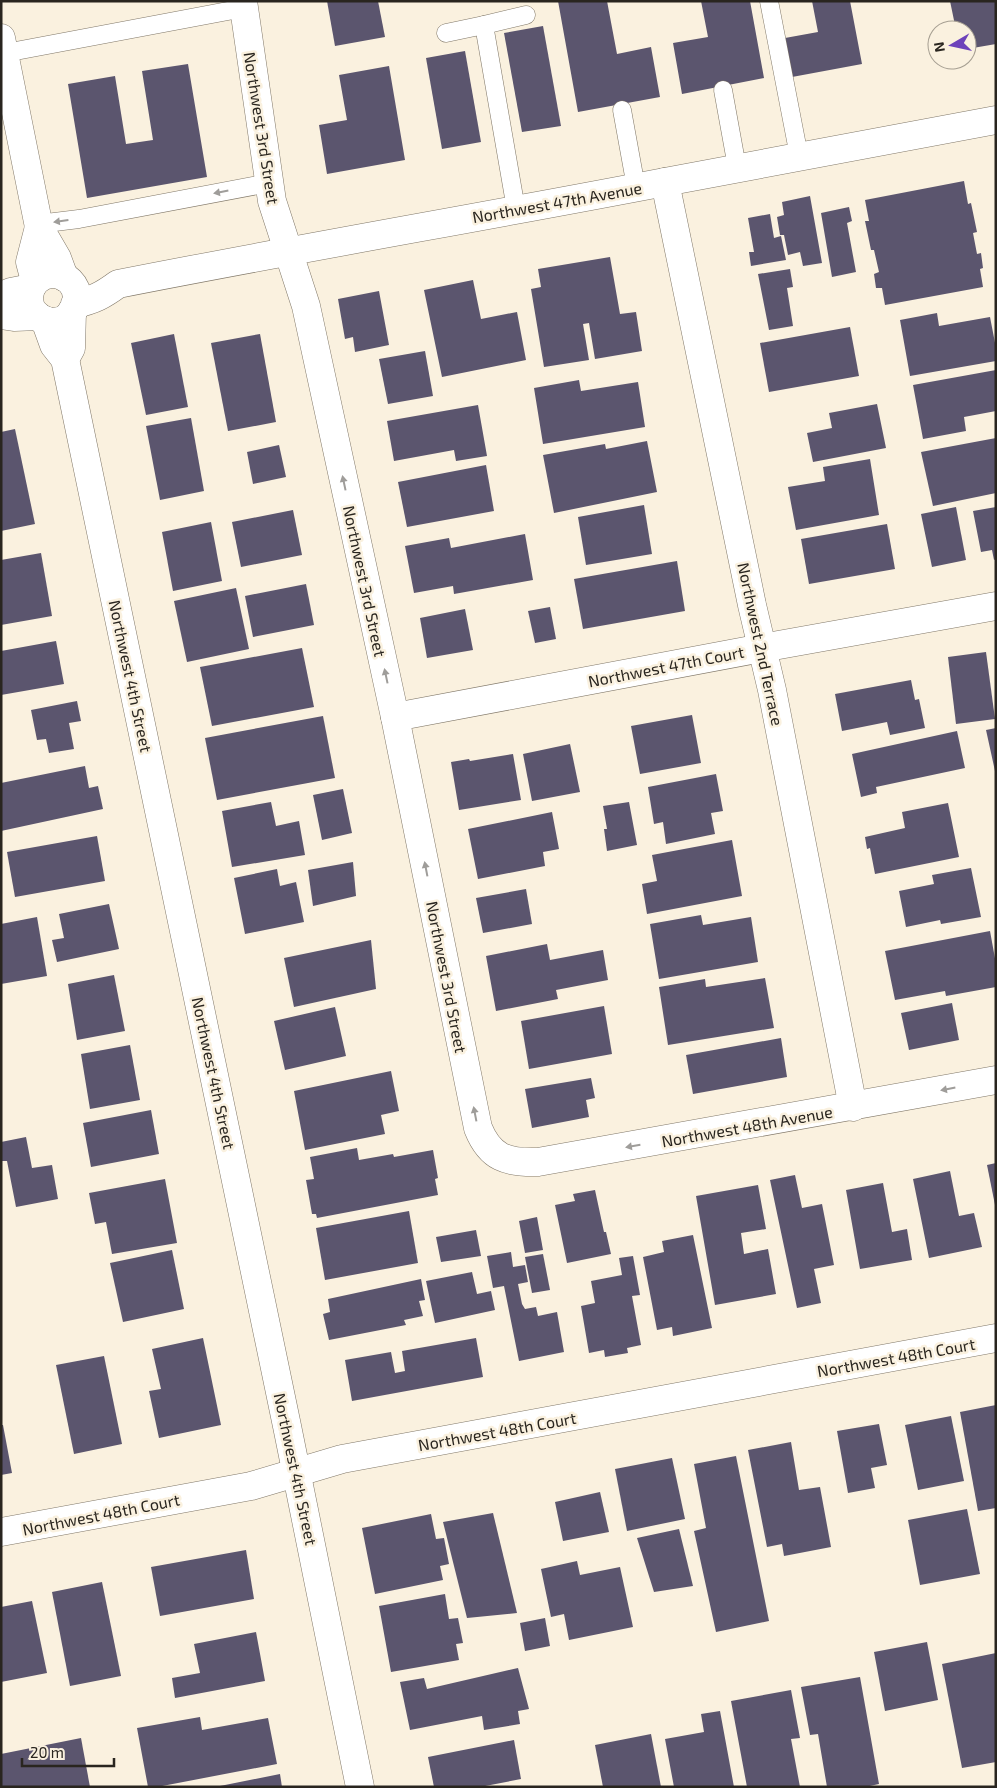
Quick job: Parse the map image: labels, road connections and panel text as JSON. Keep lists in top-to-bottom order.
{
  "streets": {
    "street": [
      "Northwest 3rd Street",
      "Northwest 47th Avenue",
      "Northwest 2nd Terrace",
      "Northwest 47th Court",
      "Northwest 4th Street",
      "Northwest 48th Avenue",
      "Northwest 48th Court"
    ]
  },
  "crossings": [
    ["Northwest 3rd Street", "Northwest 47th Avenue"],
    ["Northwest 3rd Street", "Northwest 47th Court"],
    ["Northwest 3rd Street", "Northwest 48th Avenue"],
    ["Northwest 47th Avenue", "Northwest 2nd Terrace"],
    ["Northwest 47th Avenue", "Northwest 4th Street"],
    ["Northwest 2nd Terrace", "Northwest 47th Court"],
    ["Northwest 2nd Terrace", "Northwest 48th Avenue"],
    ["Northwest 4th Street", "Northwest 48th Court"]
  ],
  "one_way": ["Northwest 3rd Street", "Northwest 48th Avenue"],
  "scale_bar": "20 m",
  "north": "left"
}
